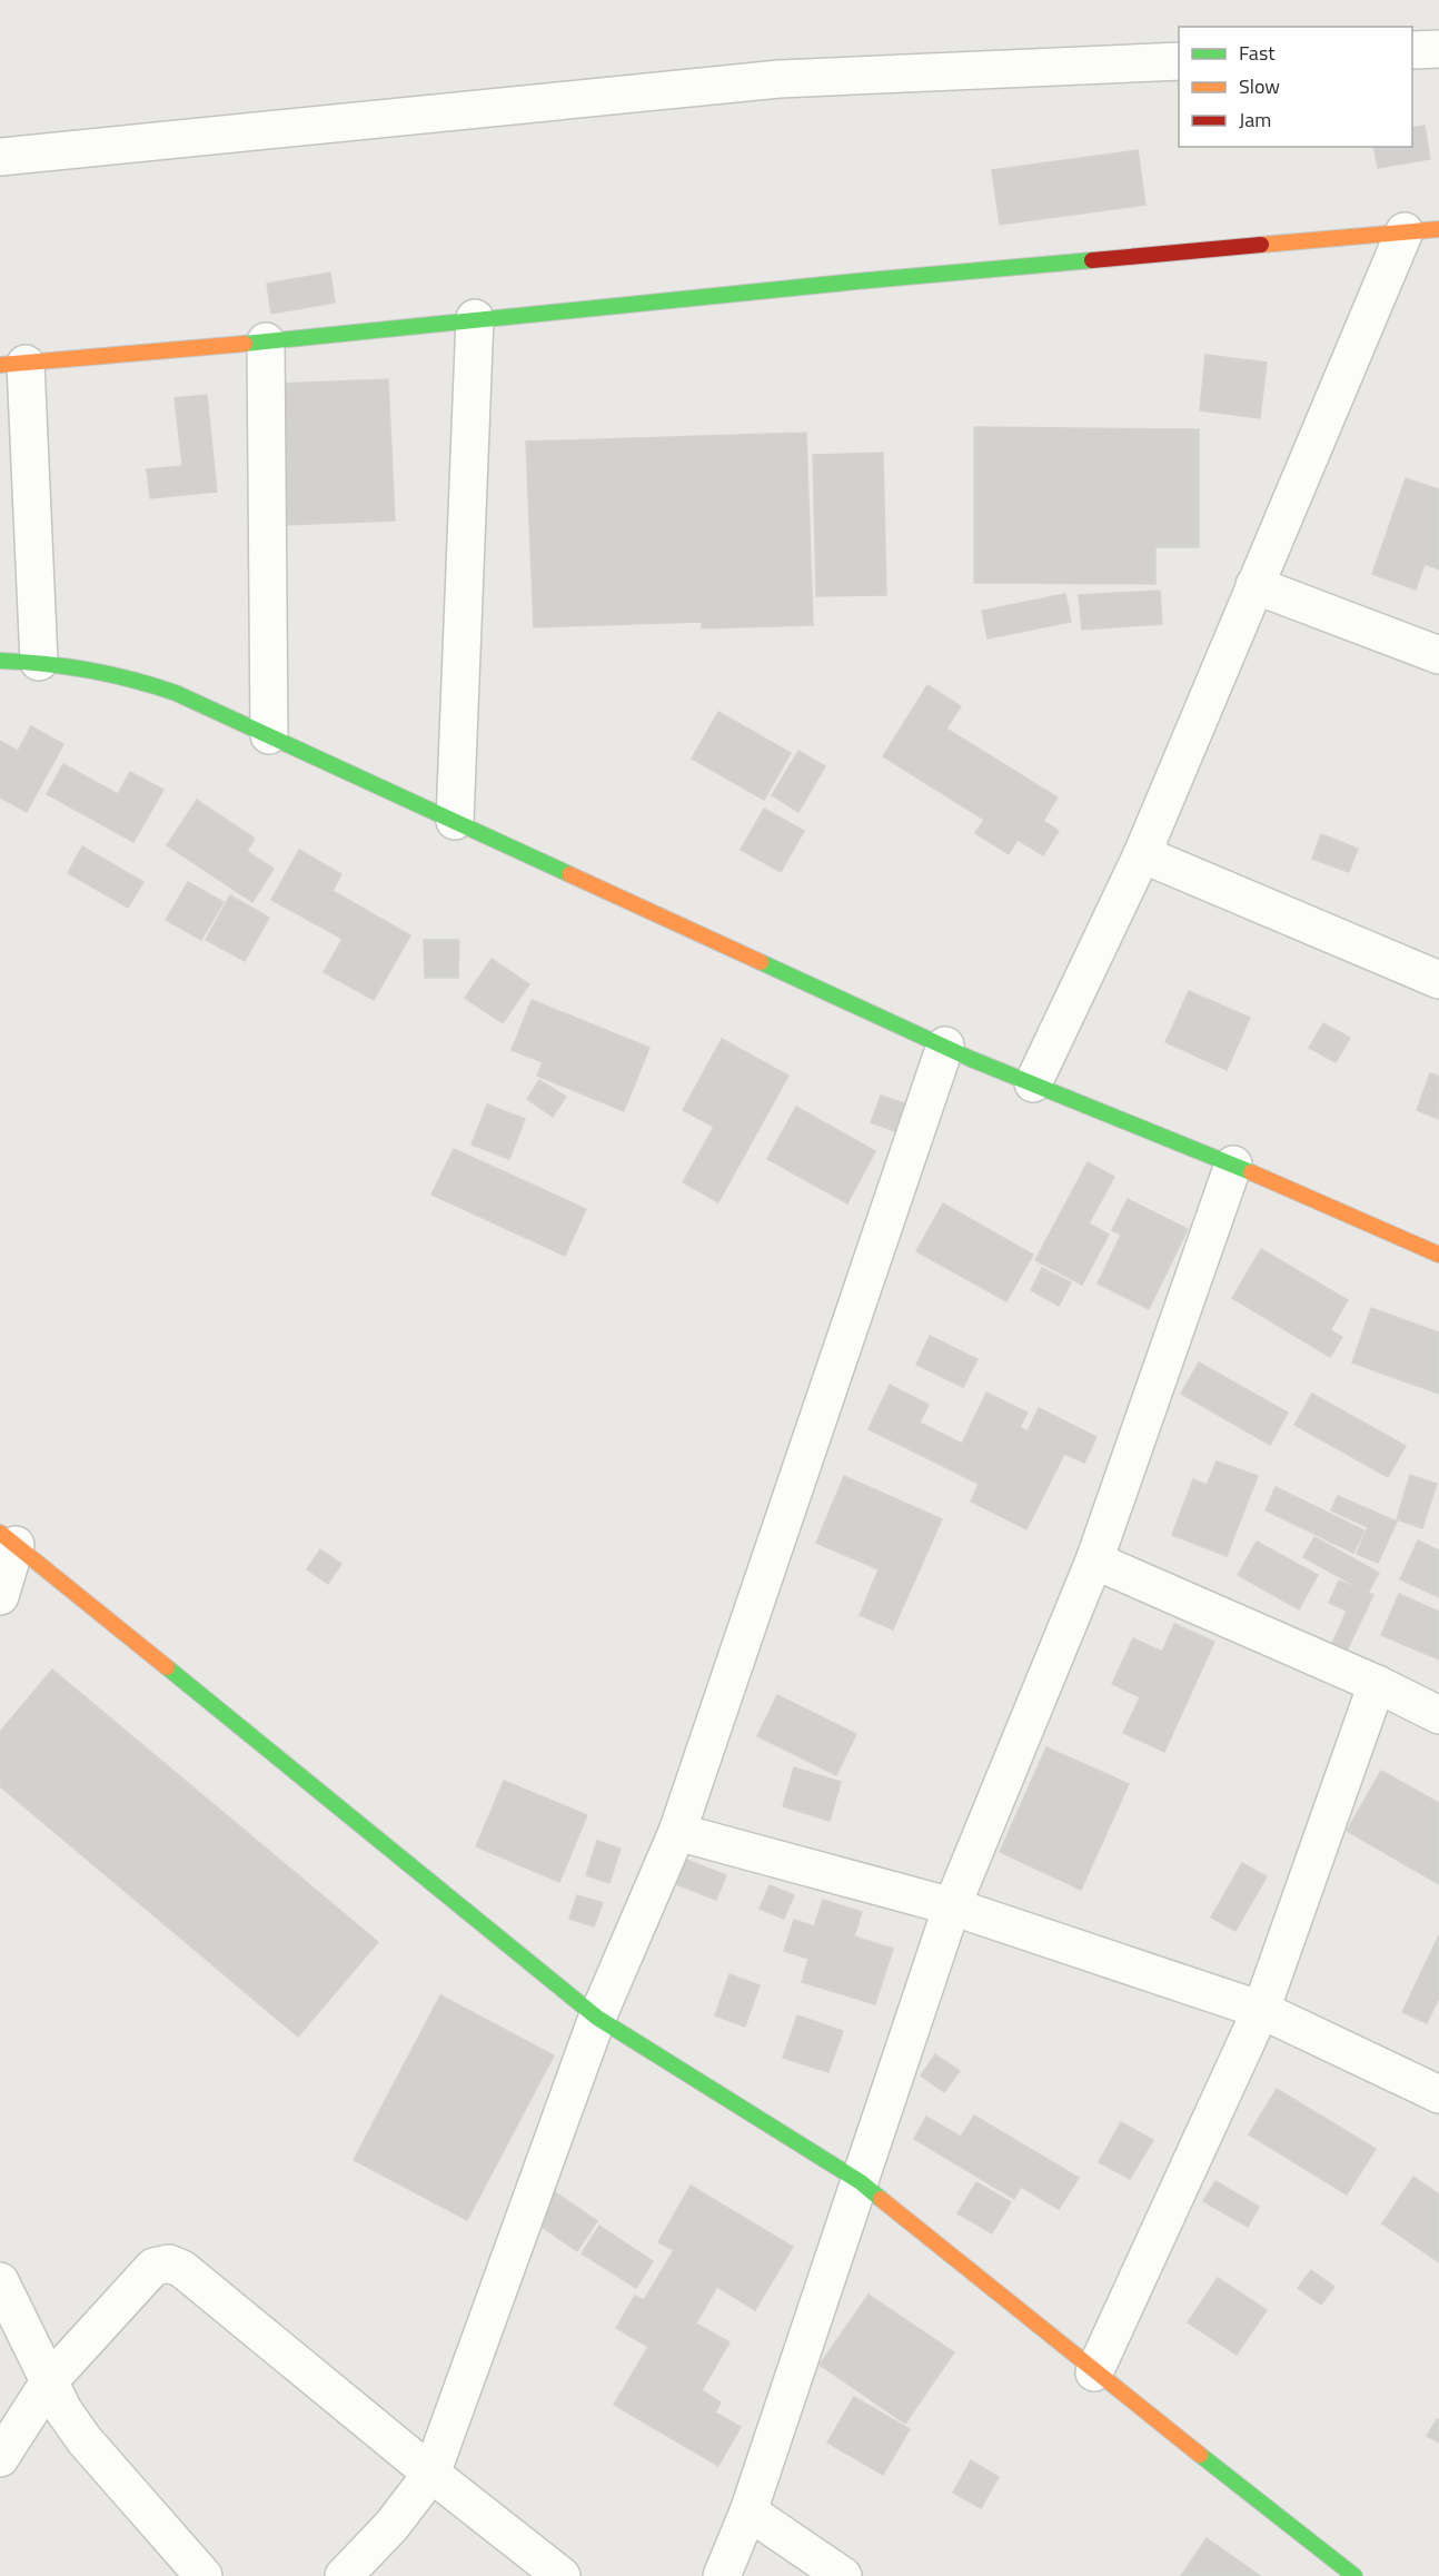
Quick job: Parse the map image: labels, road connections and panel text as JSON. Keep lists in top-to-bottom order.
{
  "legend": ["Fast", "Slow", "Jam"]
}
